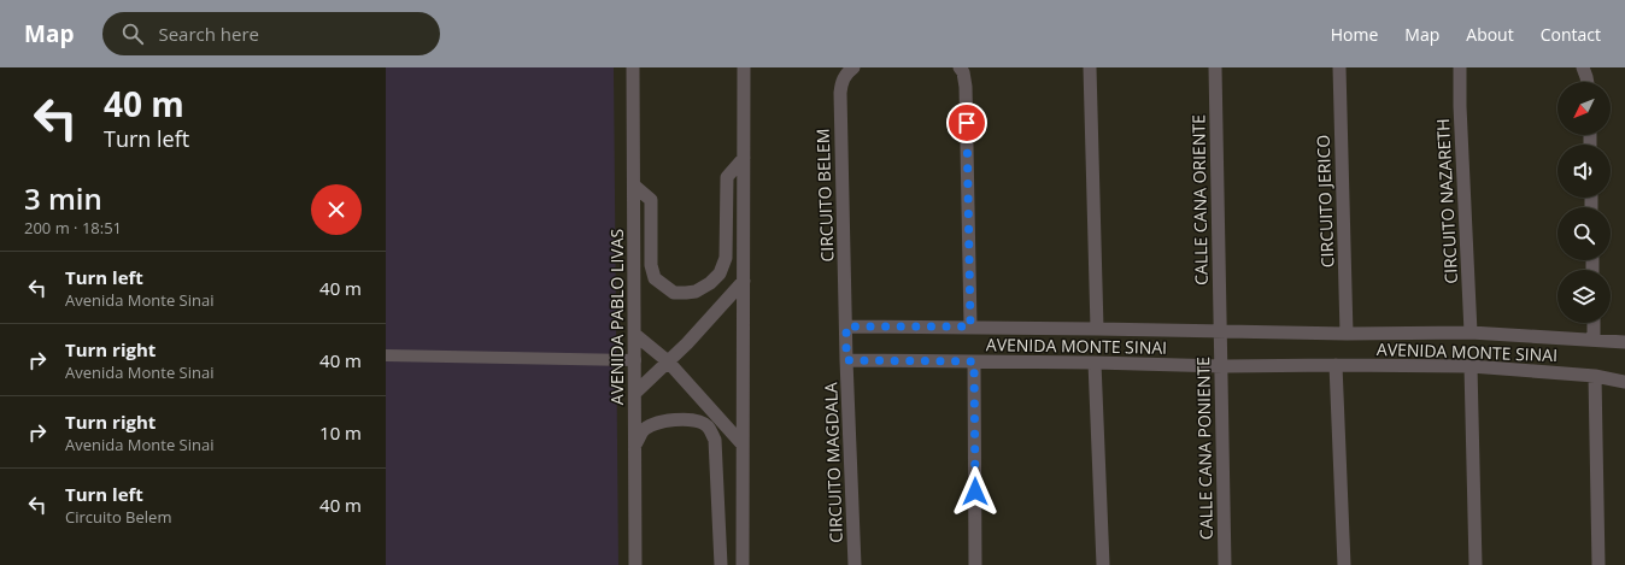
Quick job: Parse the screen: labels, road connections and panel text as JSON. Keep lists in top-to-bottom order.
{
  "streets": {
    "street": [
      "CIRCUITO BELEM",
      "CALLE CANA ORIENTE",
      "CIRCUITO JERICO",
      "CIRCUITO NAZARETH",
      "AVENIDA PABLO LIVAS",
      "AVENIDA MONTE SINAI",
      "CALLE CANA PONIENTE",
      "CIRCUITO MAGDALA"
    ]
  },
  "crossings": [
    ["CIRCUITO BELEM", "AVENIDA MONTE SINAI"],
    ["CALLE CANA ORIENTE", "AVENIDA MONTE SINAI"],
    ["CALLE CANA ORIENTE", "CALLE CANA PONIENTE"],
    ["CIRCUITO JERICO", "AVENIDA MONTE SINAI"],
    ["CIRCUITO NAZARETH", "AVENIDA MONTE SINAI"],
    ["AVENIDA MONTE SINAI", "CALLE CANA PONIENTE"],
    ["AVENIDA MONTE SINAI", "CIRCUITO MAGDALA"]
  ],
  "north": "bottom left",
  "page": {
    "header": "Map",
    "search": "Search here",
    "nav": [
      "Home",
      "Map",
      "About",
      "Contact"
    ],
    "turn": ["40 m", "Turn left"],
    "heading": ["3 min", "200 m · 18:51"],
    "list": [
      {
        "name": "Turn left",
        "note": "Avenida Monte Sinai",
        "value": "40 m"
      },
      {
        "name": "Turn right",
        "note": "Avenida Monte Sinai",
        "value": "40 m"
      },
      {
        "name": "Turn right",
        "note": "Avenida Monte Sinai",
        "value": "10 m"
      },
      {
        "name": "Turn left",
        "note": "Circuito Belem",
        "value": "40 m"
      }
    ]
  }
}
